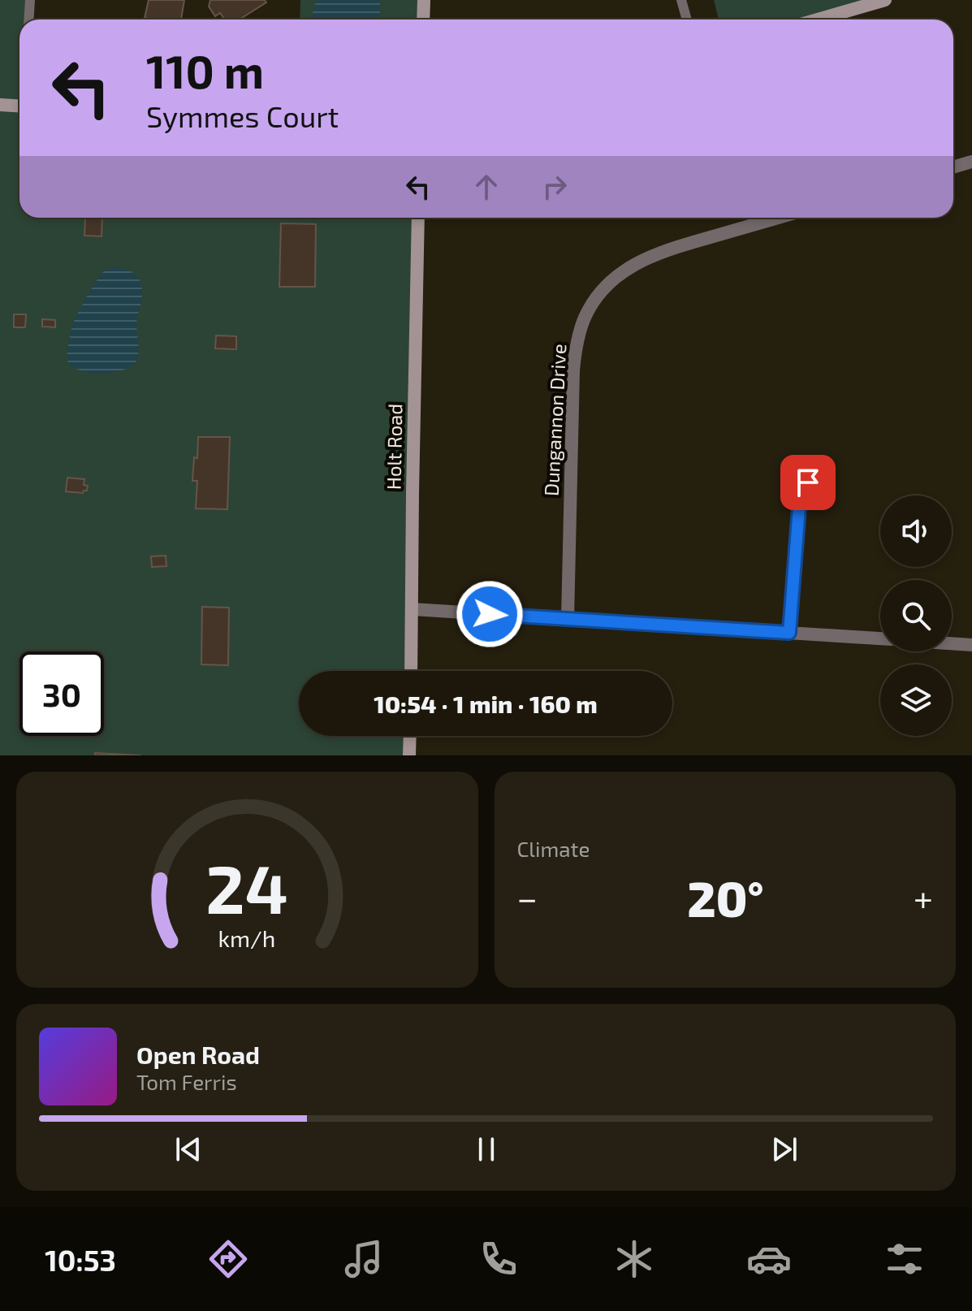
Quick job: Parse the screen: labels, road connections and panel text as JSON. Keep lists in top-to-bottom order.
{
  "streets": {
    "main road": ["Holt Road"],
    "street": ["Dungannon Drive"]
  },
  "page": {
    "turn": ["110 m", "Symmes Court"],
    "limit": "30",
    "trip": "10:54 · 1 min · 160 m",
    "tile": "Climate",
    "heat": ["−", "20°", "+"],
    "song": ["Open Road", "Tom Ferris"],
    "tabs": "10:53",
    "gauge": ["24", "km/h"]
  }
}
